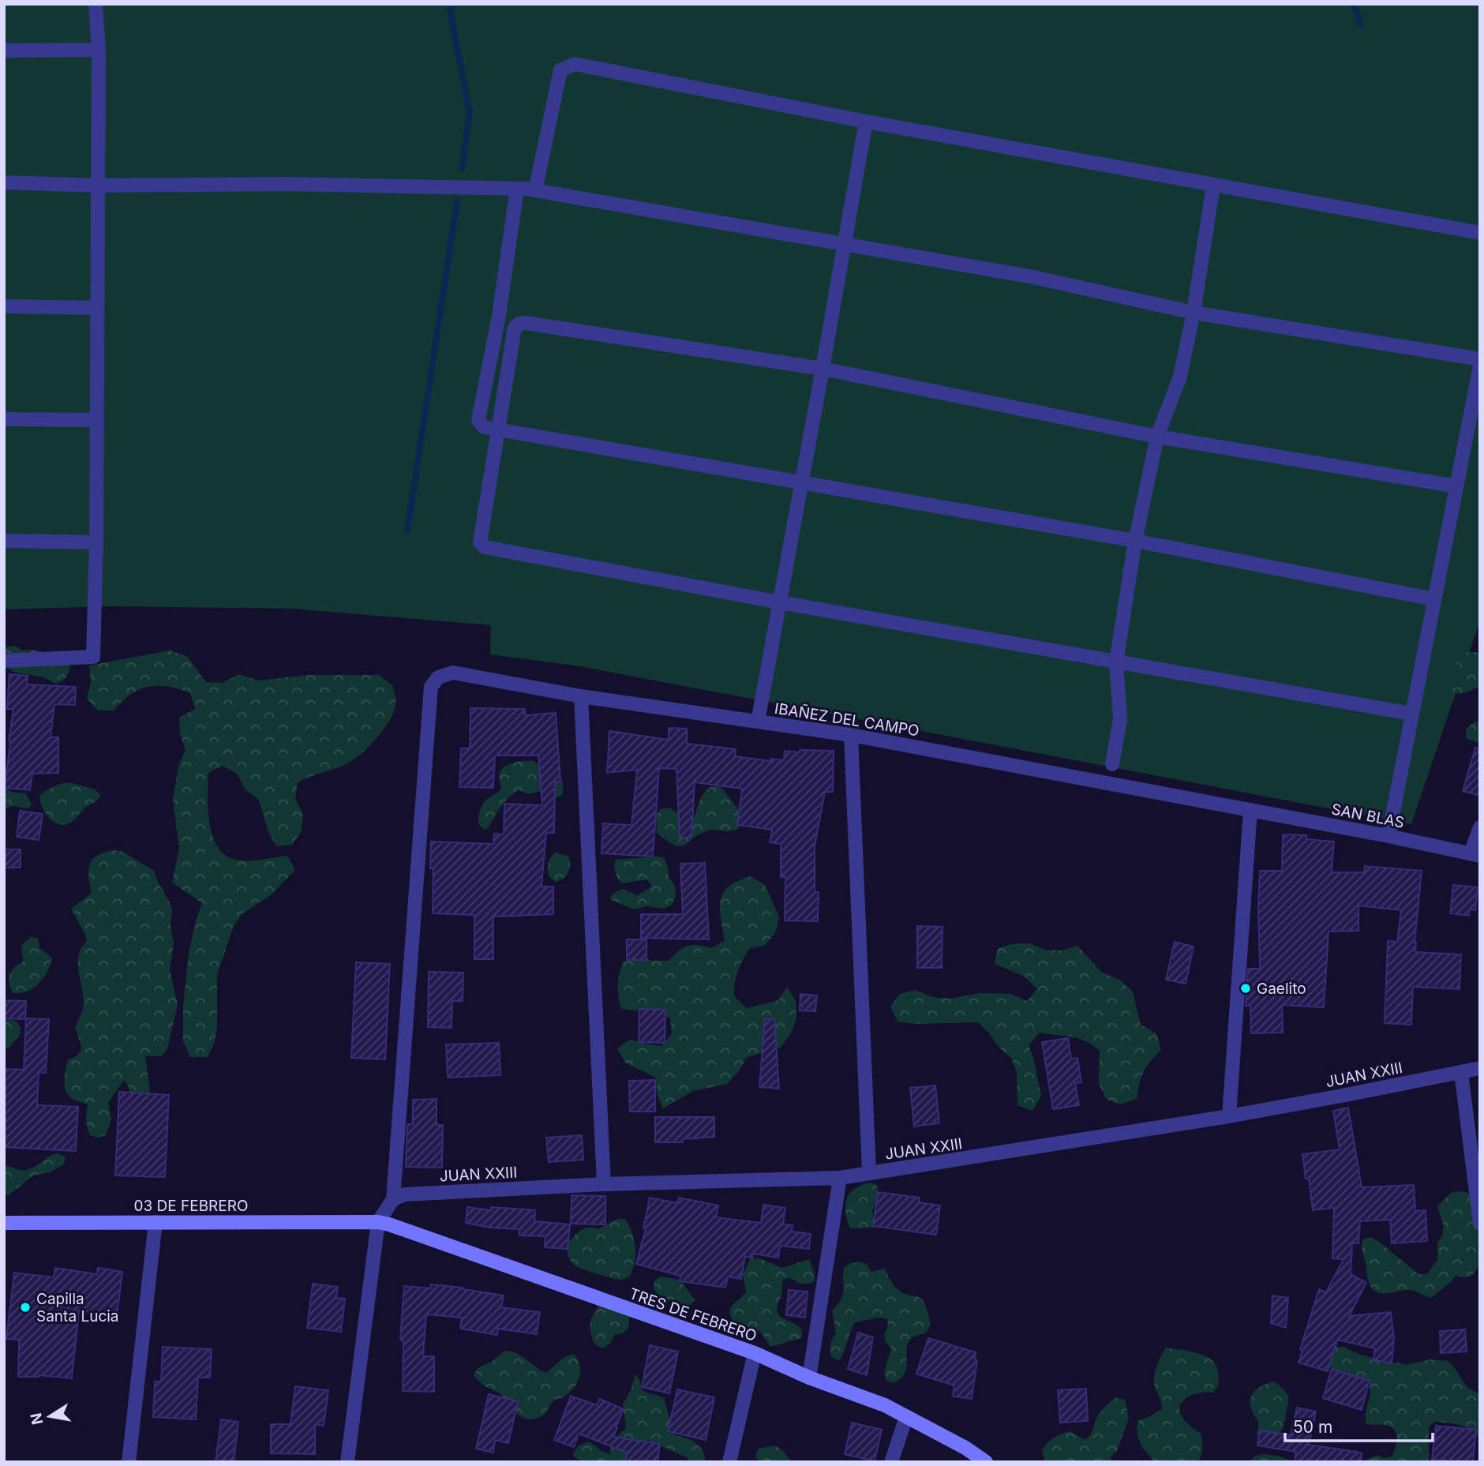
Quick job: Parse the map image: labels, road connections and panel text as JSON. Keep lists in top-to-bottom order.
{
  "streets": {
    "street": [
      "IBAÑEZ DEL CAMPO",
      "SAN BLAS",
      "JUAN XXIII",
      "03 DE FEBRERO",
      "TRES DE FEBRERO"
    ]
  },
  "crossings": [
    ["IBAÑEZ DEL CAMPO", "SAN BLAS"],
    ["IBAÑEZ DEL CAMPO", "JUAN XXIII"],
    ["03 DE FEBRERO", "TRES DE FEBRERO"]
  ],
  "places": ["Gaelito", "Capilla Santa Lucia"],
  "scale_bar": "50 m",
  "north": "left"
}
